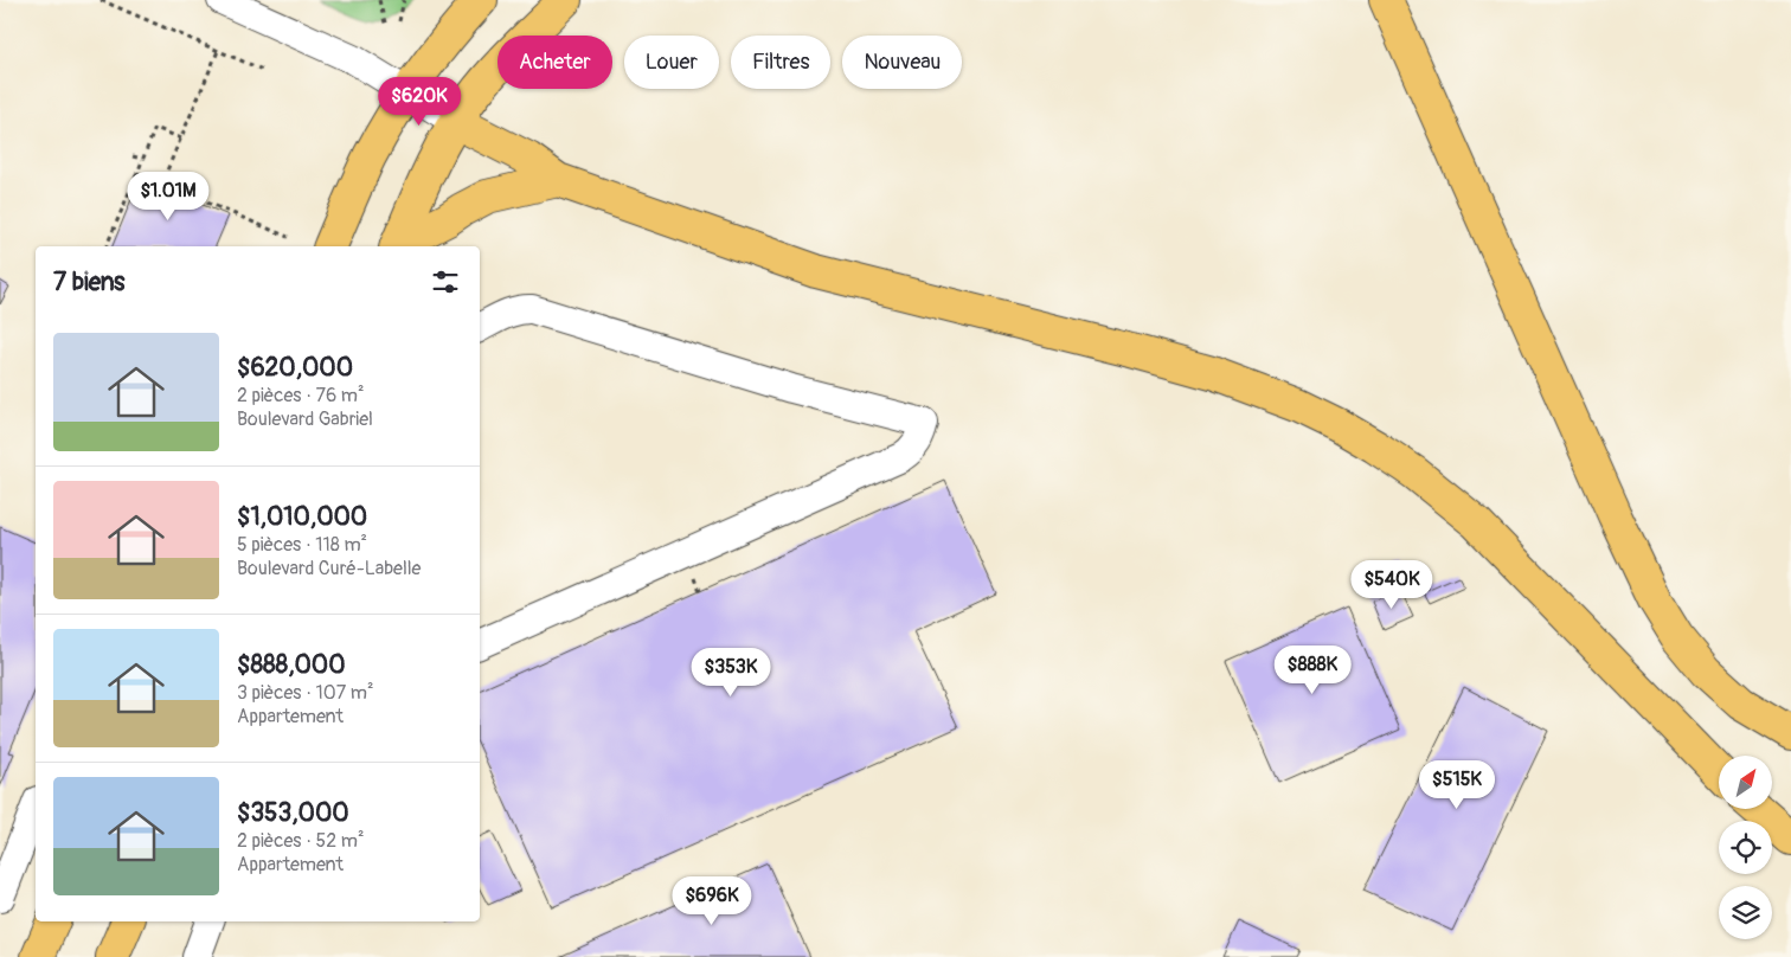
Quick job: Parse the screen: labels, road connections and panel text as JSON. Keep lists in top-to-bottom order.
{
  "north": "top right",
  "page": {
    "chip": [
      "Acheter",
      "Louer",
      "Filtres",
      "Nouveau"
    ],
    "price": [
      "$620K",
      "$1.01M",
      "$540K",
      "$888K",
      "$353K",
      "$515K",
      "$696K"
    ],
    "heading": "7 biens",
    "list": [
      {
        "name": "$620,000",
        "note": "2 pièces · 76 m² · Boulevard Gabriel"
      },
      {
        "name": "$1,010,000",
        "note": "5 pièces · 118 m² · Boulevard Curé-Labelle"
      },
      {
        "name": "$888,000",
        "note": "3 pièces · 107 m² · Appartement"
      },
      {
        "name": "$353,000",
        "note": "2 pièces · 52 m² · Appartement"
      }
    ]
  }
}
